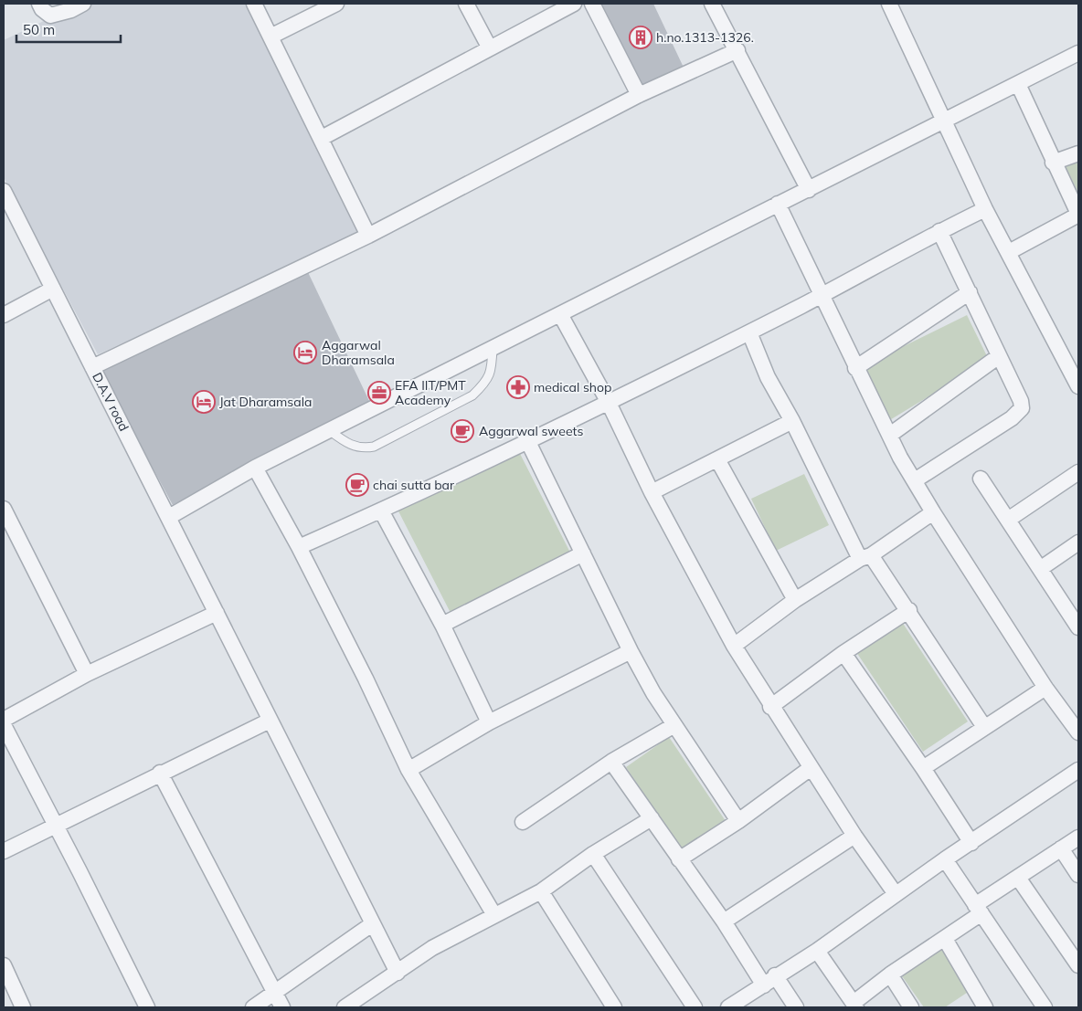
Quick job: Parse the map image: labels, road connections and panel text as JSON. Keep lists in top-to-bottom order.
{
  "streets": {
    "street": ["D.A.V road"]
  },
  "places": {
    "building": ["h.no.1313-1326."],
    "hotel": ["Aggarwal Dharamsala", "Jat Dharamsala"],
    "pharmacy": ["medical shop"],
    "office": ["EFA IIT/PMT Academy"],
    "cafe": ["Aggarwal sweets", "chai sutta bar"]
  },
  "scale_bar": "50 m"
}
